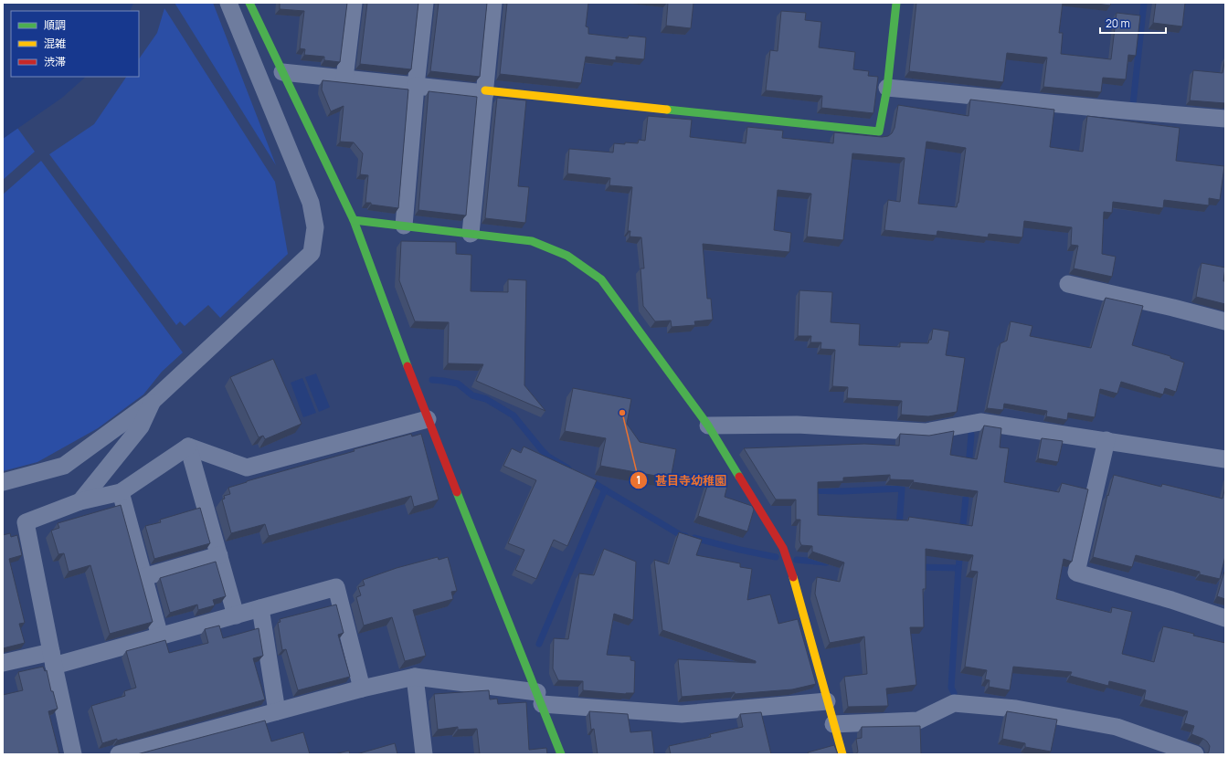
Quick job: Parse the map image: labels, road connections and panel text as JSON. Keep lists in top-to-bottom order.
{
  "places": ["甚目寺幼稚園"],
  "legend": ["順調", "混雑", "渋滞"],
  "scale_bar": "20 m"
}
